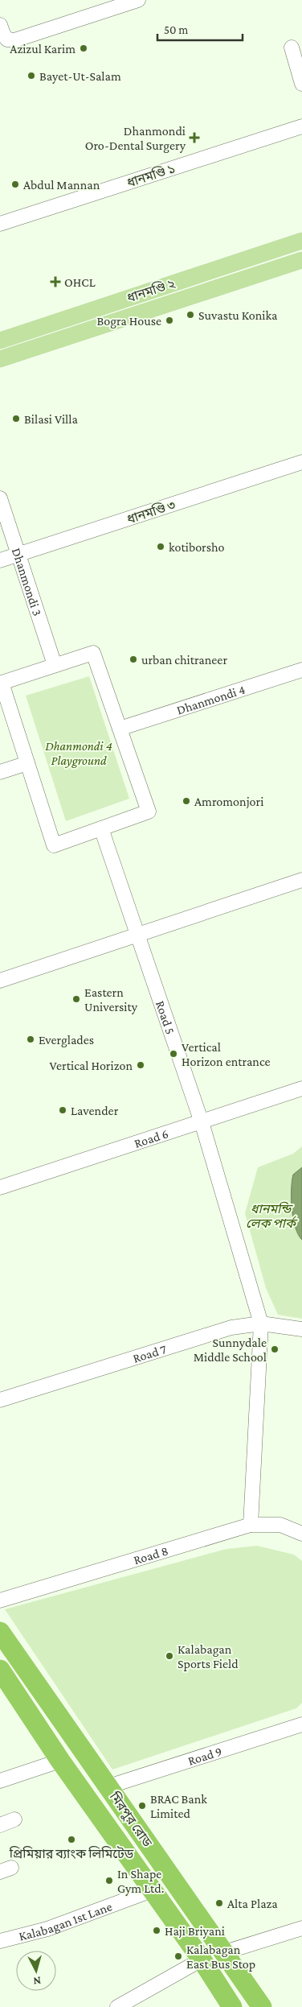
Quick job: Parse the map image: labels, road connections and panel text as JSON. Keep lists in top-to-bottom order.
{
  "streets": {
    "highway": ["মিরপুর রোড"],
    "main road": ["ধানমণ্ডি ২"],
    "street": [
      "ধানমণ্ডি ১",
      "ধানমণ্ডি ৩",
      "Dhanmondi 3",
      "Dhanmondi 4",
      "Road 5",
      "Road 6",
      "Road 7",
      "Road 8",
      "Road 9",
      "Kalabagan 1st Lane"
    ]
  },
  "crossings": [
    ["ধানমণ্ডি ৩", "Dhanmondi 3"],
    ["Road 5", "Road 6"],
    ["Road 5", "Road 7"],
    ["Road 5", "Road 8"],
    ["Road 9", "মিরপুর রোড"],
    ["মিরপুর রোড", "Kalabagan 1st Lane"]
  ],
  "parks": ["Dhanmondi 4 Playground", "ধানমন্ডি লেক পার্ক"],
  "places": {
    "other": [
      "Azizul Karim",
      "Bayet-Ut-Salam",
      "Abdul Mannan",
      "Suvastu Konika",
      "Bogra House",
      "Bilasi Villa",
      "kotiborsho",
      "urban chitraneer",
      "Amromonjori",
      "Eastern University",
      "Everglades",
      "Vertical Horizon entrance",
      "Vertical Horizon",
      "Lavender",
      "Sunnydale Middle School",
      "Kalabagan Sports Field",
      "BRAC Bank Limited",
      "প্রিমিয়ার ব্যাংক লিমিটেড",
      "In Shape Gym Ltd.",
      "Alta Plaza",
      "Haji Briyani",
      "Kalabagan East Bus Stop"
    ],
    "health": ["Dhanmondi Oro-Dental Surgery", "OHCL"]
  },
  "scale_bar": "50 m",
  "north": "bottom"
}
